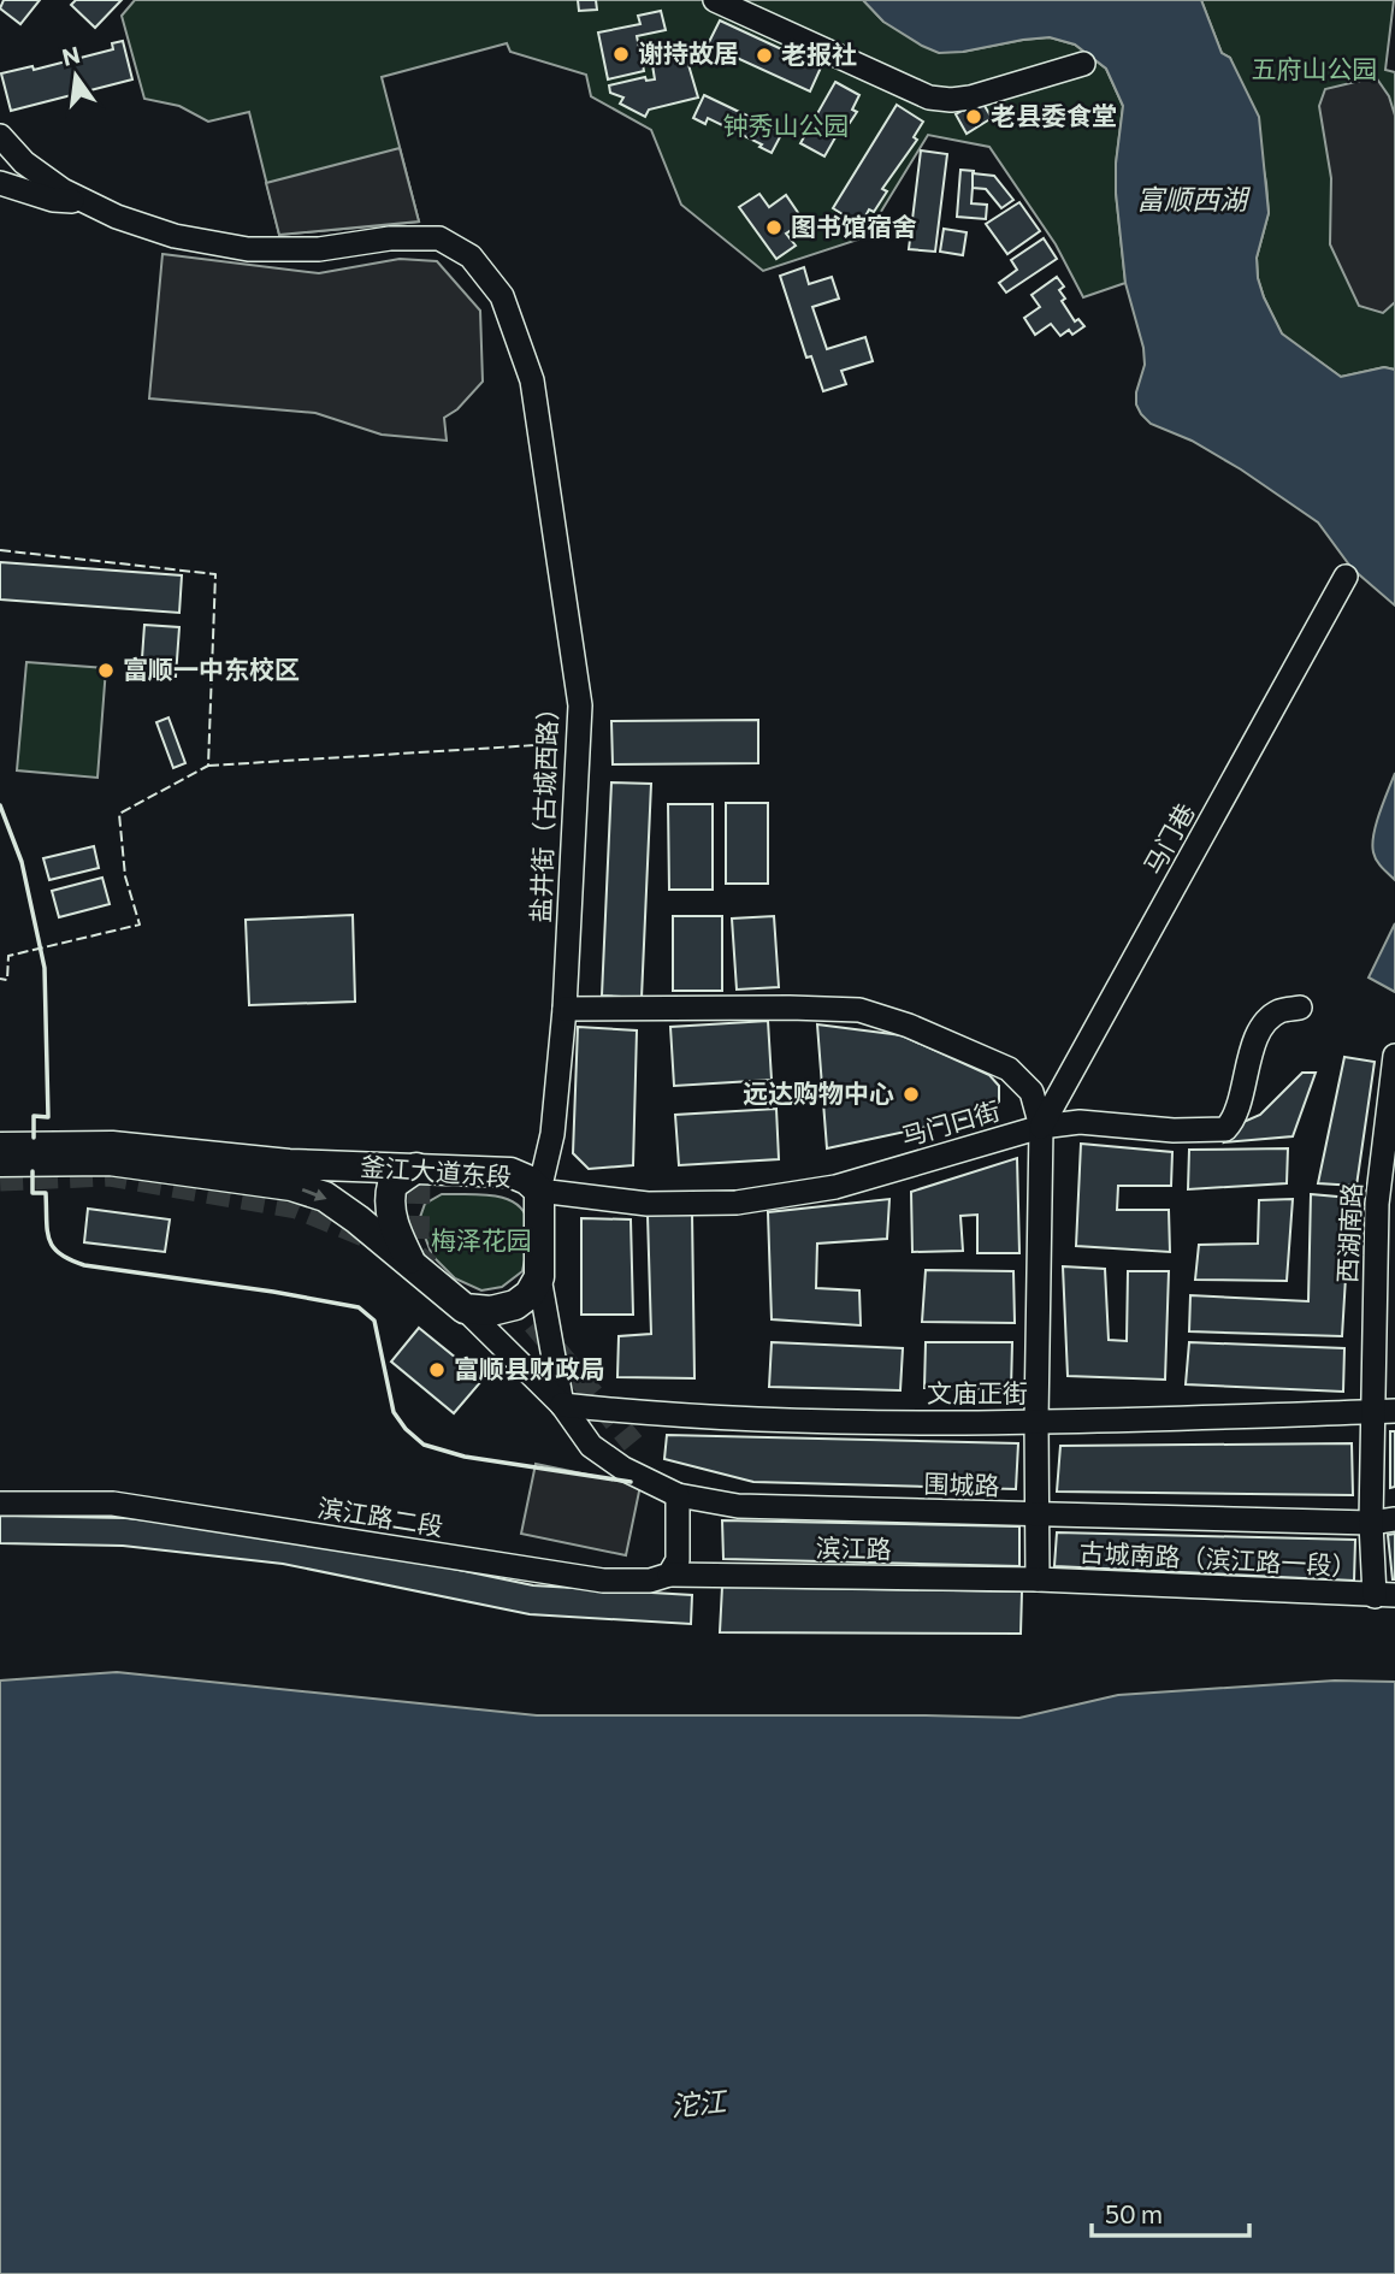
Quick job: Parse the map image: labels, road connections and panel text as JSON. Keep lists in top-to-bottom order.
{
  "streets": {
    "main road": ["釜江大道东段"],
    "street": [
      "盐井街（古城西路）",
      "马门巷",
      "马门口街",
      "西湖南路",
      "文庙正街",
      "围城路",
      "滨江路二段",
      "滨江路",
      "古城南路（滨江路一段）"
    ]
  },
  "crossings": [
    ["盐井街（古城西路）", "马门口街"],
    ["盐井街（古城西路）", "釜江大道东段"],
    ["马门巷", "马门口街"],
    ["马门口街", "釜江大道东段"],
    ["西湖南路", "文庙正街"],
    ["西湖南路", "围城路"],
    ["西湖南路", "古城南路（滨江路一段）"],
    ["文庙正街", "围城路"],
    ["滨江路二段", "滨江路"],
    ["滨江路", "古城南路（滨江路一段）"]
  ],
  "water": ["富顺西湖", "沱江"],
  "parks": ["五府山公园", "钟秀山公园", "梅泽花园"],
  "places": [
    "谢持故居",
    "老报社",
    "老县委食堂",
    "图书馆宿舍",
    "富顺一中东校区",
    "远达购物中心",
    "富顺县财政局"
  ],
  "scale_bar": "50 m",
  "north": "top"
}
